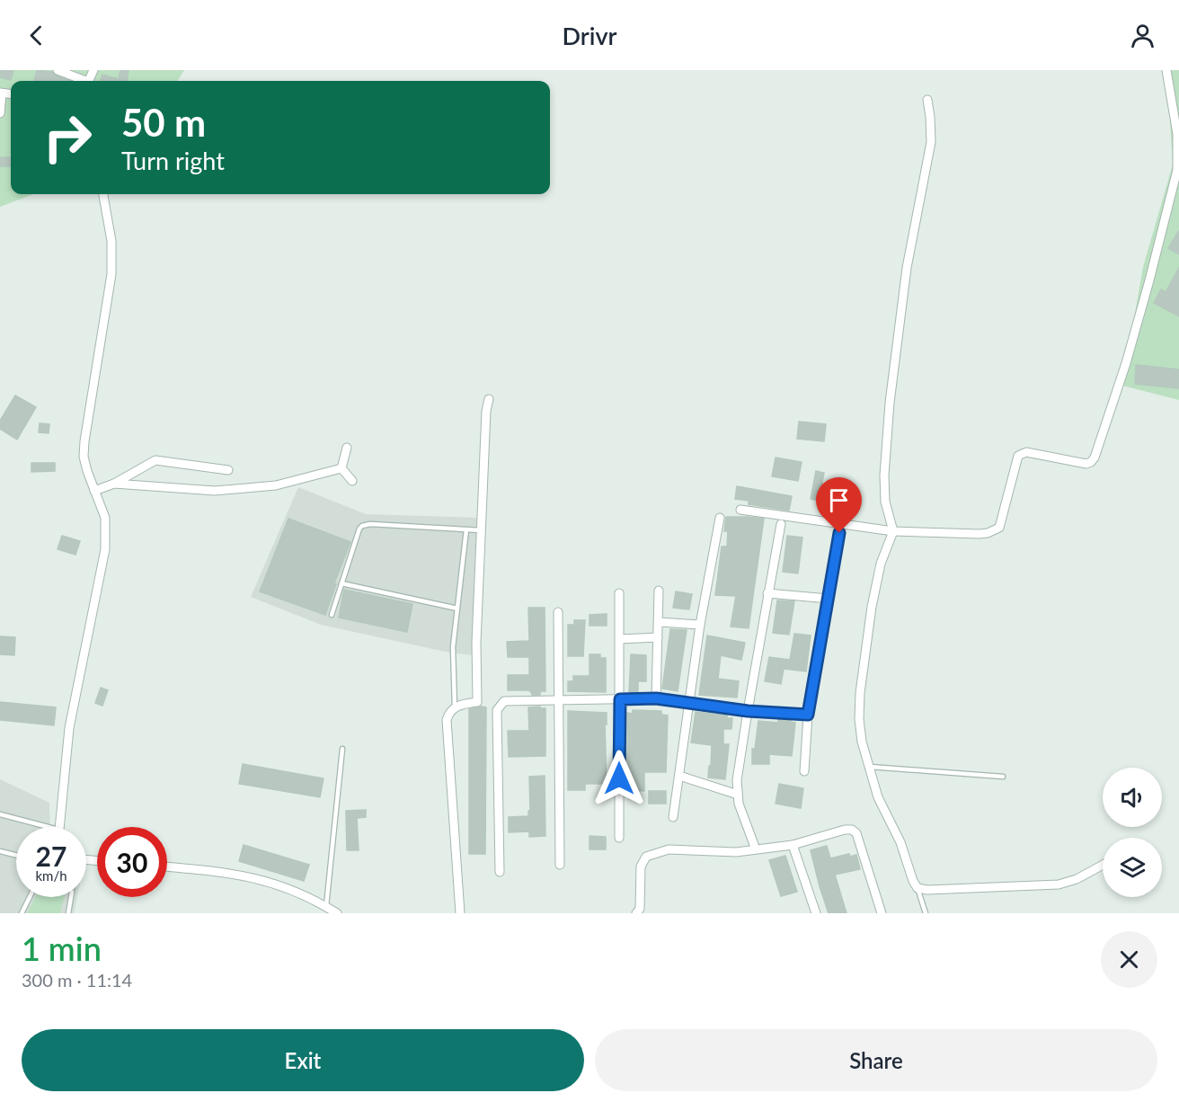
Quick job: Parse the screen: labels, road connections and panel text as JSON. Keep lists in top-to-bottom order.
{
  "page": {
    "header": "Drivr",
    "turn": ["50 m", "Turn right"],
    "speed": "27 km/h",
    "limit": "30",
    "heading": ["1 min", "300 m · 11:14"],
    "buttons": ["Exit", "Share"]
  }
}
